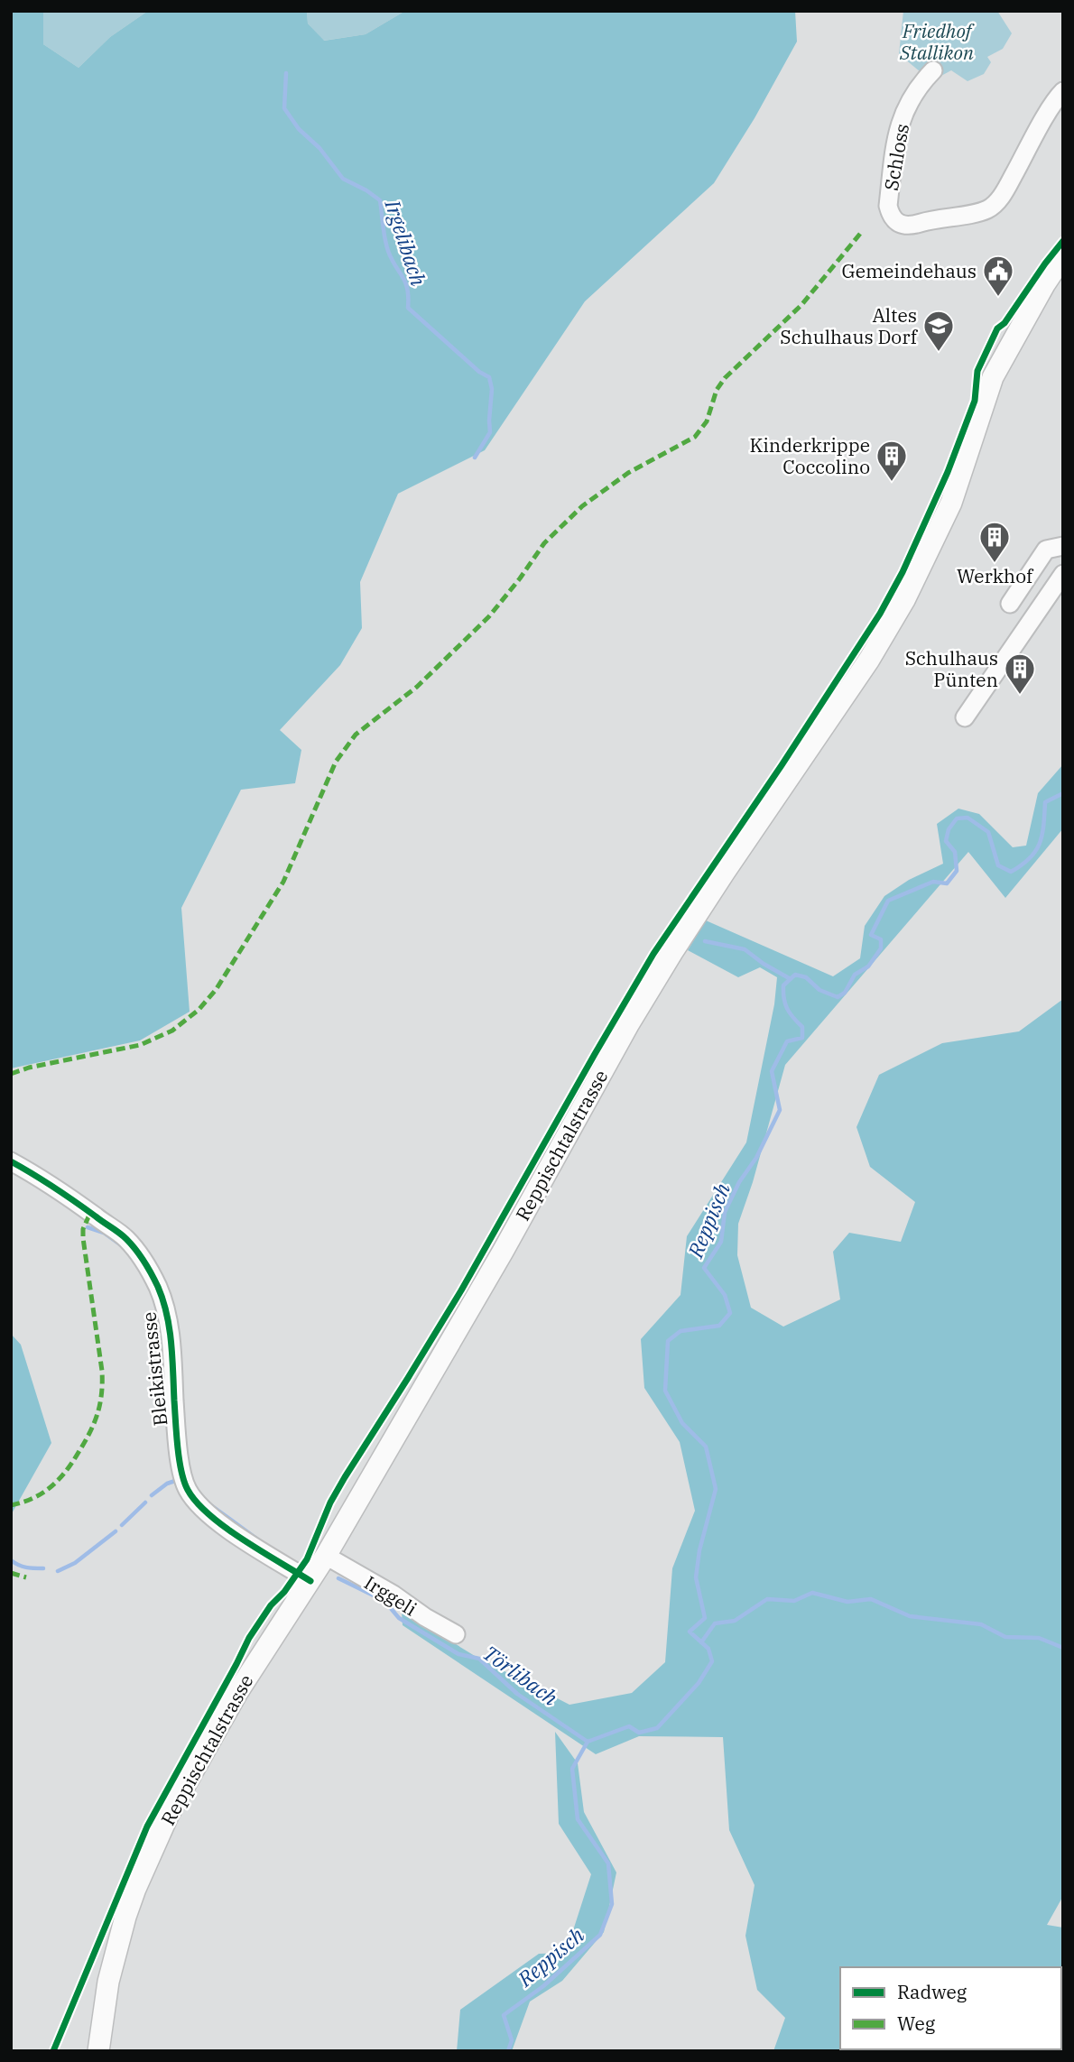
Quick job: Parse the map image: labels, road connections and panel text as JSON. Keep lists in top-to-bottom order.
{
  "streets": {
    "main road": ["Reppischtalstrasse"],
    "street": ["Schloss", "Bleikistrasse", "Irggeli"]
  },
  "crossings": [
    ["Reppischtalstrasse", "Bleikistrasse"],
    ["Reppischtalstrasse", "Irggeli"]
  ],
  "water": ["Irgelibach", "Reppisch", "Törlibach"],
  "parks": ["Friedhof Stallikon"],
  "places": {
    "public building": ["Gemeindehaus"],
    "school or university": ["Altes Schulhaus Dorf"],
    "building": ["Kinderkrippe Coccolino", "Werkhof", "Schulhaus Pünten"]
  },
  "legend": ["Radweg", "Weg"]
}
